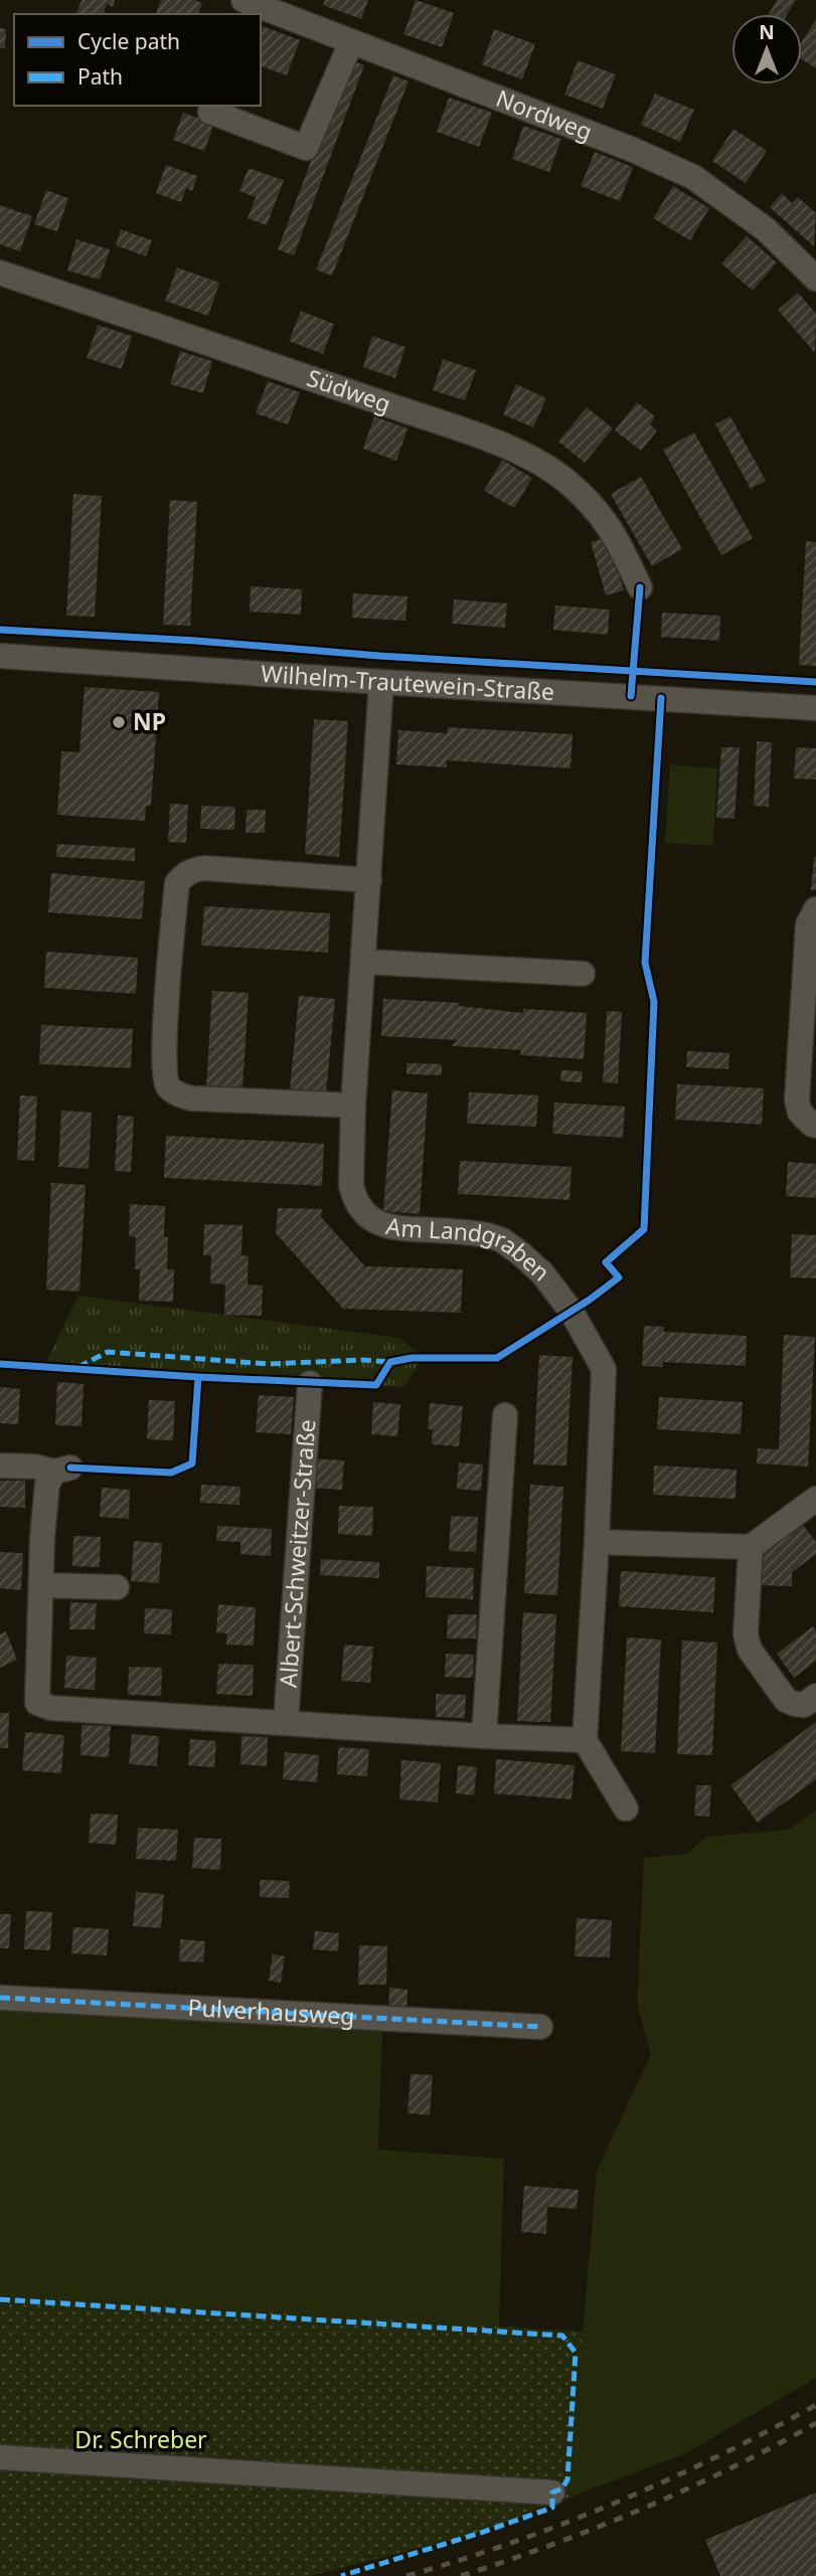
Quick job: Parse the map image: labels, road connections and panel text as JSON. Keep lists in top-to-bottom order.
{
  "streets": {
    "street": [
      "Nordweg",
      "Südweg",
      "Wilhelm-Trautewein-Straße",
      "Am Landgraben",
      "Albert-Schweitzer-Straße",
      "Pulverhausweg"
    ]
  },
  "crossings": [
    ["Wilhelm-Trautewein-Straße", "Am Landgraben"]
  ],
  "parks": ["Dr. Schreber"],
  "places": ["NP"],
  "legend": ["Cycle path", "Path"],
  "north": "top"
}
